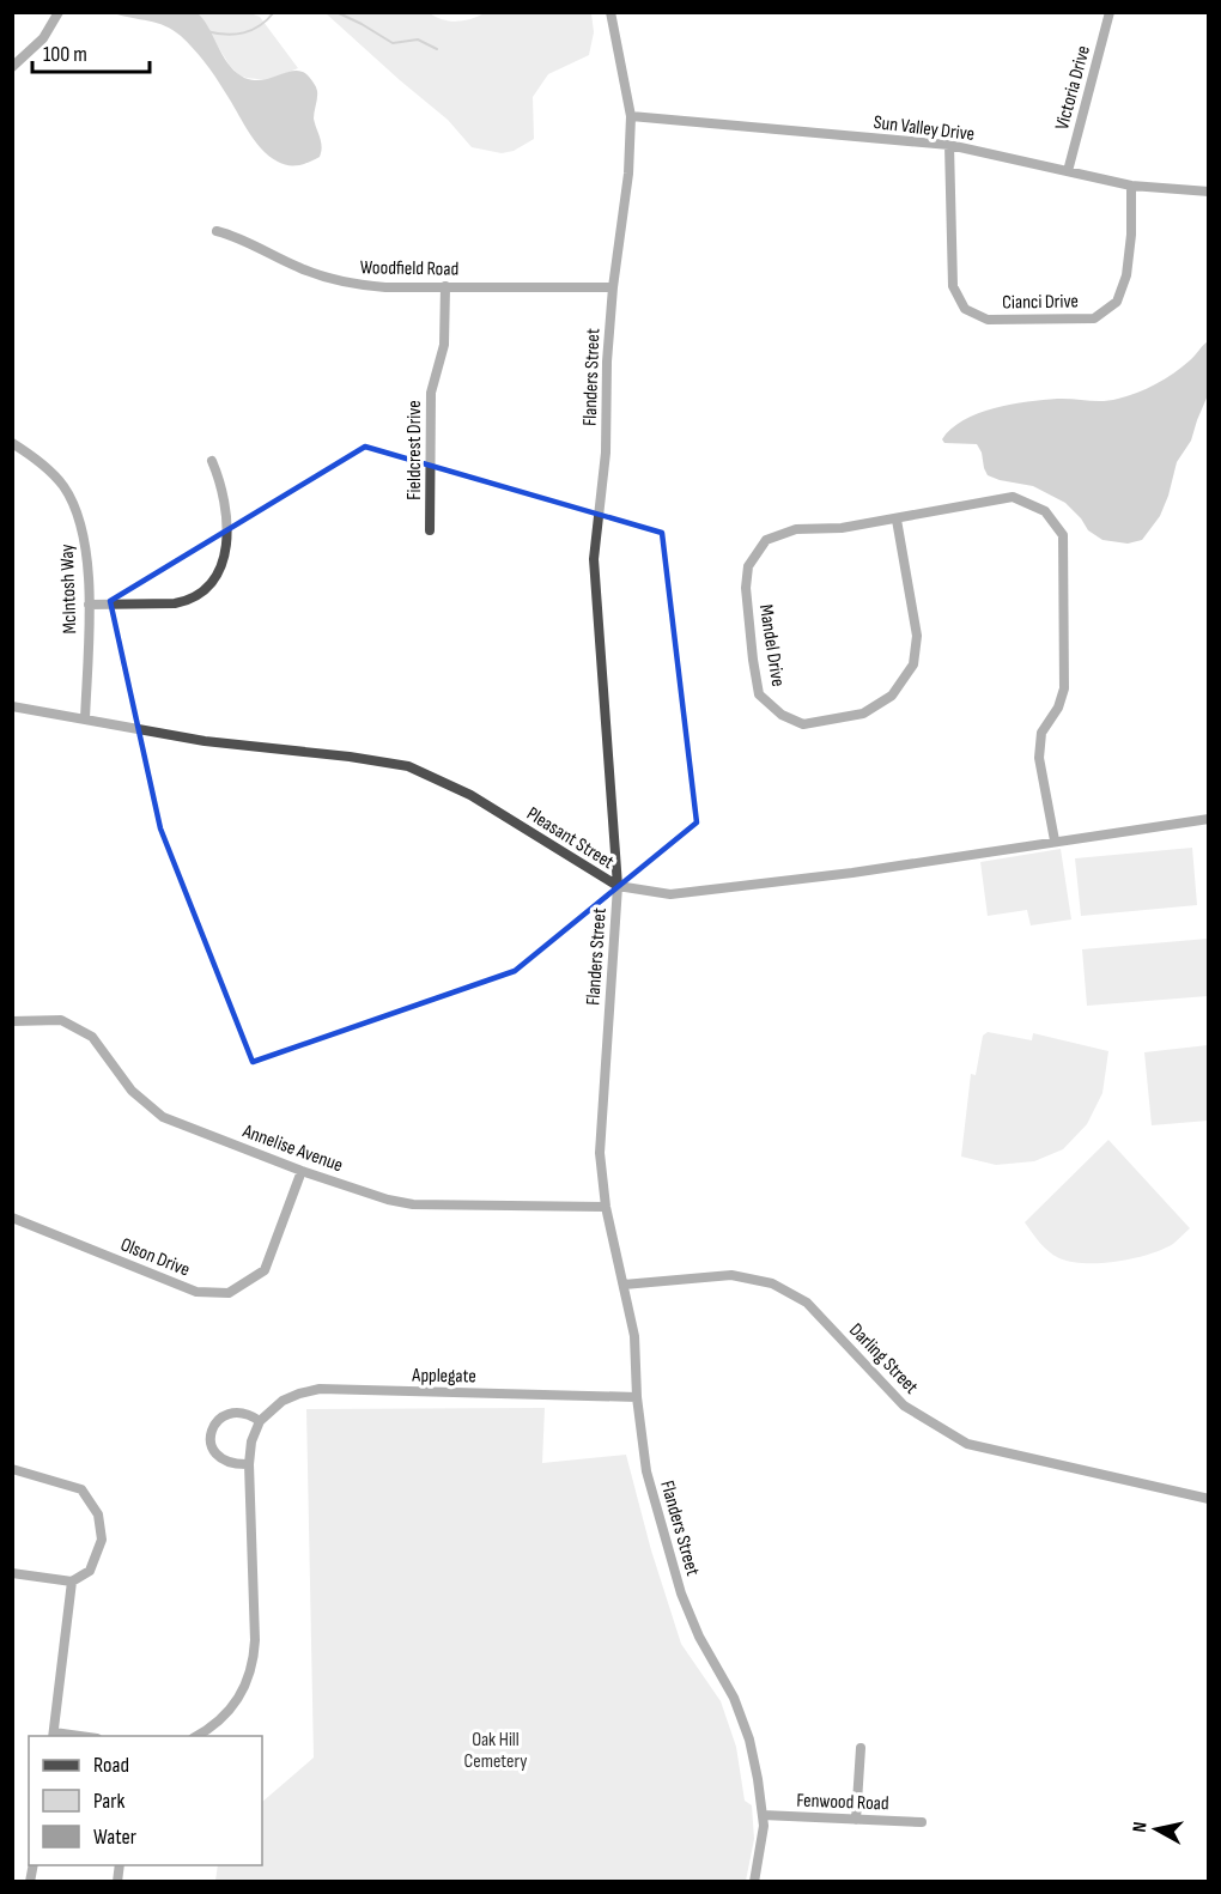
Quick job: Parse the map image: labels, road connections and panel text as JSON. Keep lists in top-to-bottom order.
{
  "streets": {
    "street": [
      "Victoria Drive",
      "Sun Valley Drive",
      "Woodfield Road",
      "Cianci Drive",
      "Flanders Street",
      "Fieldcrest Drive",
      "McIntosh Way",
      "Mandel Drive",
      "Pleasant Street",
      "Annelise Avenue",
      "Olson Drive",
      "Darling Street",
      "Applegate",
      "Fenwood Road"
    ]
  },
  "crossings": [
    ["Victoria Drive", "Sun Valley Drive"],
    ["Sun Valley Drive", "Cianci Drive"],
    ["Sun Valley Drive", "Flanders Street"],
    ["Woodfield Road", "Flanders Street"],
    ["Woodfield Road", "Fieldcrest Drive"],
    ["Flanders Street", "Pleasant Street"],
    ["Flanders Street", "Annelise Avenue"],
    ["Flanders Street", "Darling Street"],
    ["Flanders Street", "Applegate"],
    ["Flanders Street", "Fenwood Road"],
    ["McIntosh Way", "Pleasant Street"],
    ["Mandel Drive", "Pleasant Street"],
    ["Annelise Avenue", "Olson Drive"]
  ],
  "parks": ["Oak Hill Cemetery"],
  "legend": ["Road", "Park", "Water"],
  "scale_bar": "100 m",
  "north": "left"
}
